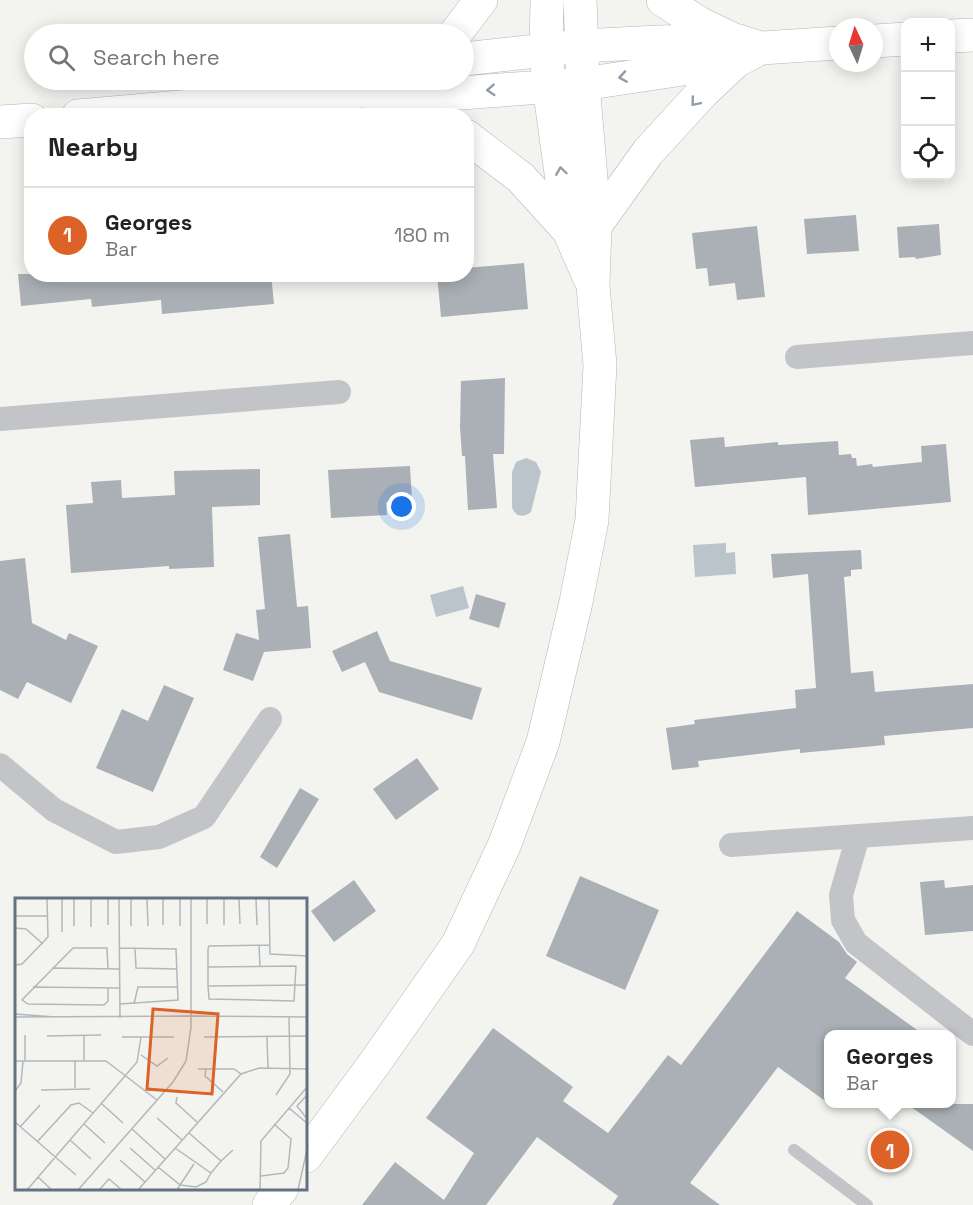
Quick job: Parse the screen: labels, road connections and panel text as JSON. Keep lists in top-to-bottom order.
{
  "north": "top",
  "page": {
    "map_buttons": ["+", "−"],
    "search": "Search here",
    "heading": "Nearby",
    "list": [
      {
        "mark": "1",
        "name": "Georges",
        "note": "Bar",
        "value": "180 m"
      }
    ],
    "popup": ["Georges", "Bar"],
    "pins": "1"
  }
}
